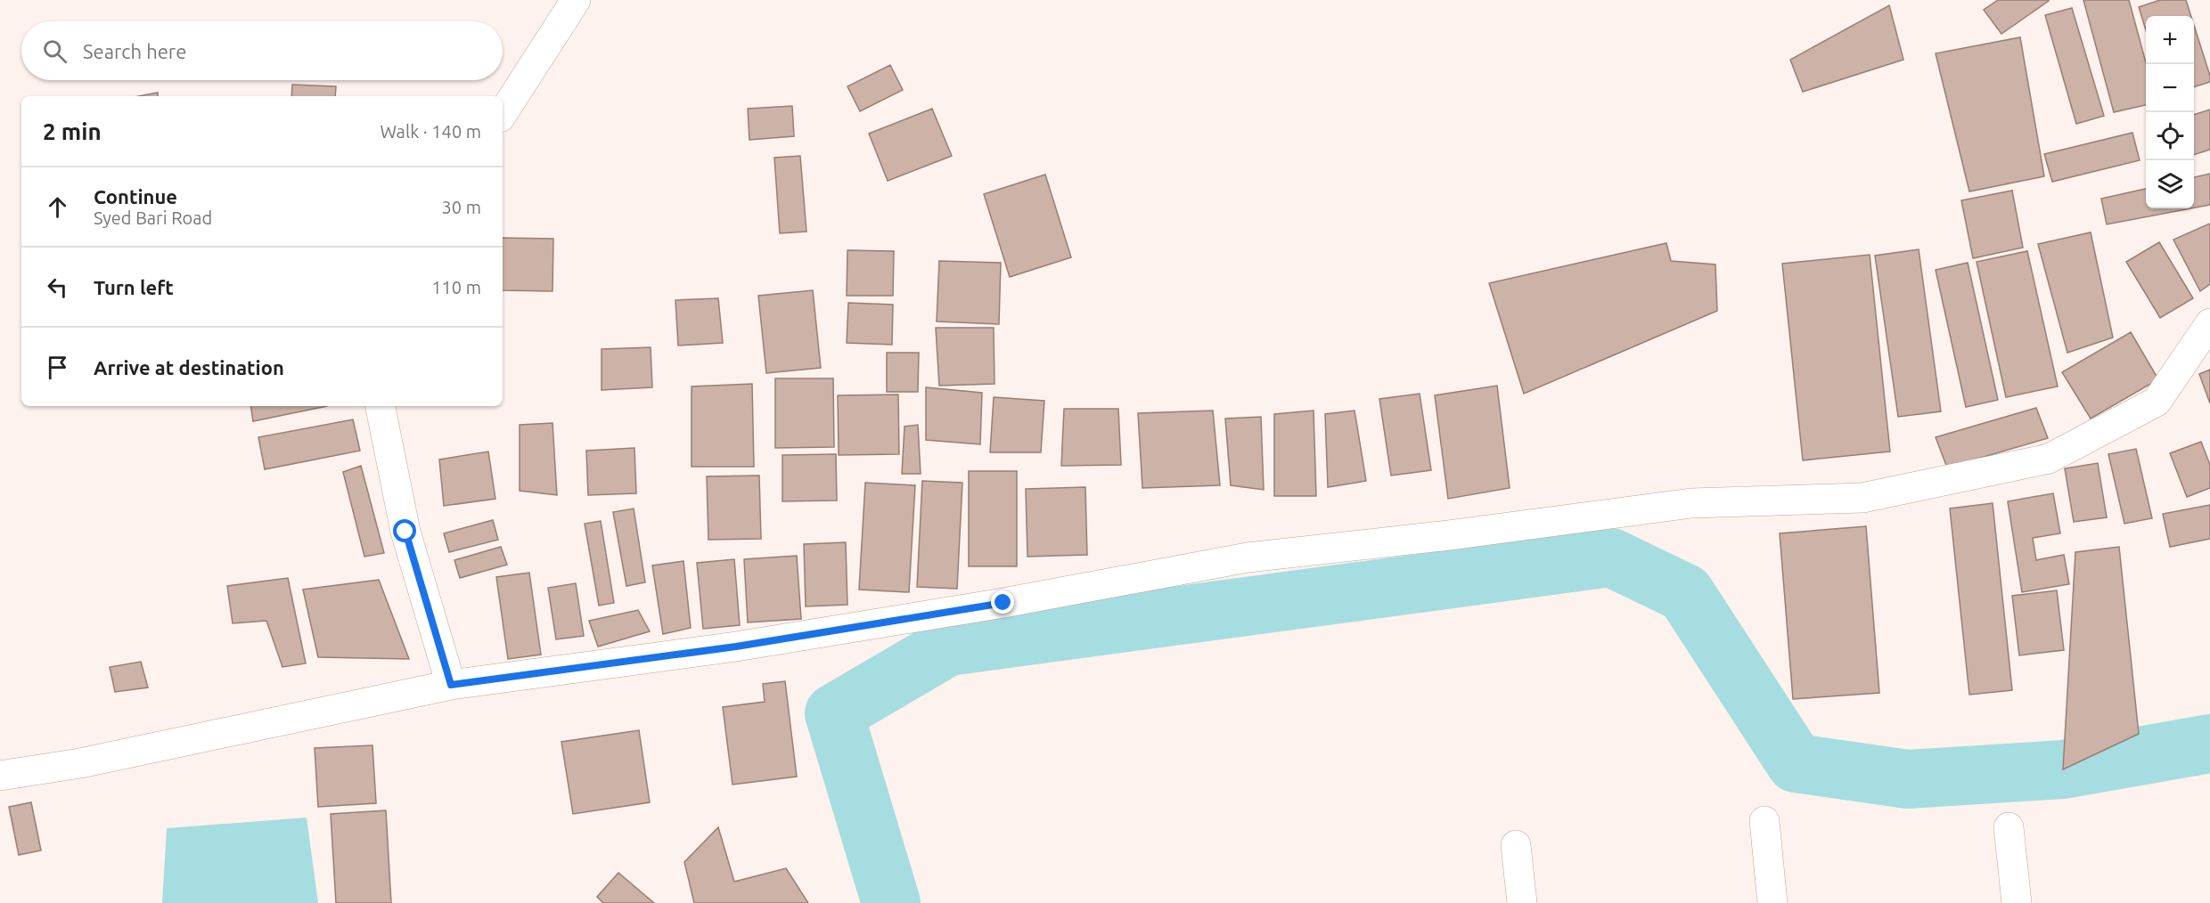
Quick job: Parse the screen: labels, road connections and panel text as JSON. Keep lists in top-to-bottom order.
{
  "page": {
    "map_buttons": ["+", "−"],
    "search": "Search here",
    "heading": ["2 min", "Walk · 140 m"],
    "list": [
      ["Continue", "Syed Bari Road", "30 m"],
      ["Turn left", "110 m"],
      "Arrive at destination"
    ]
  }
}
